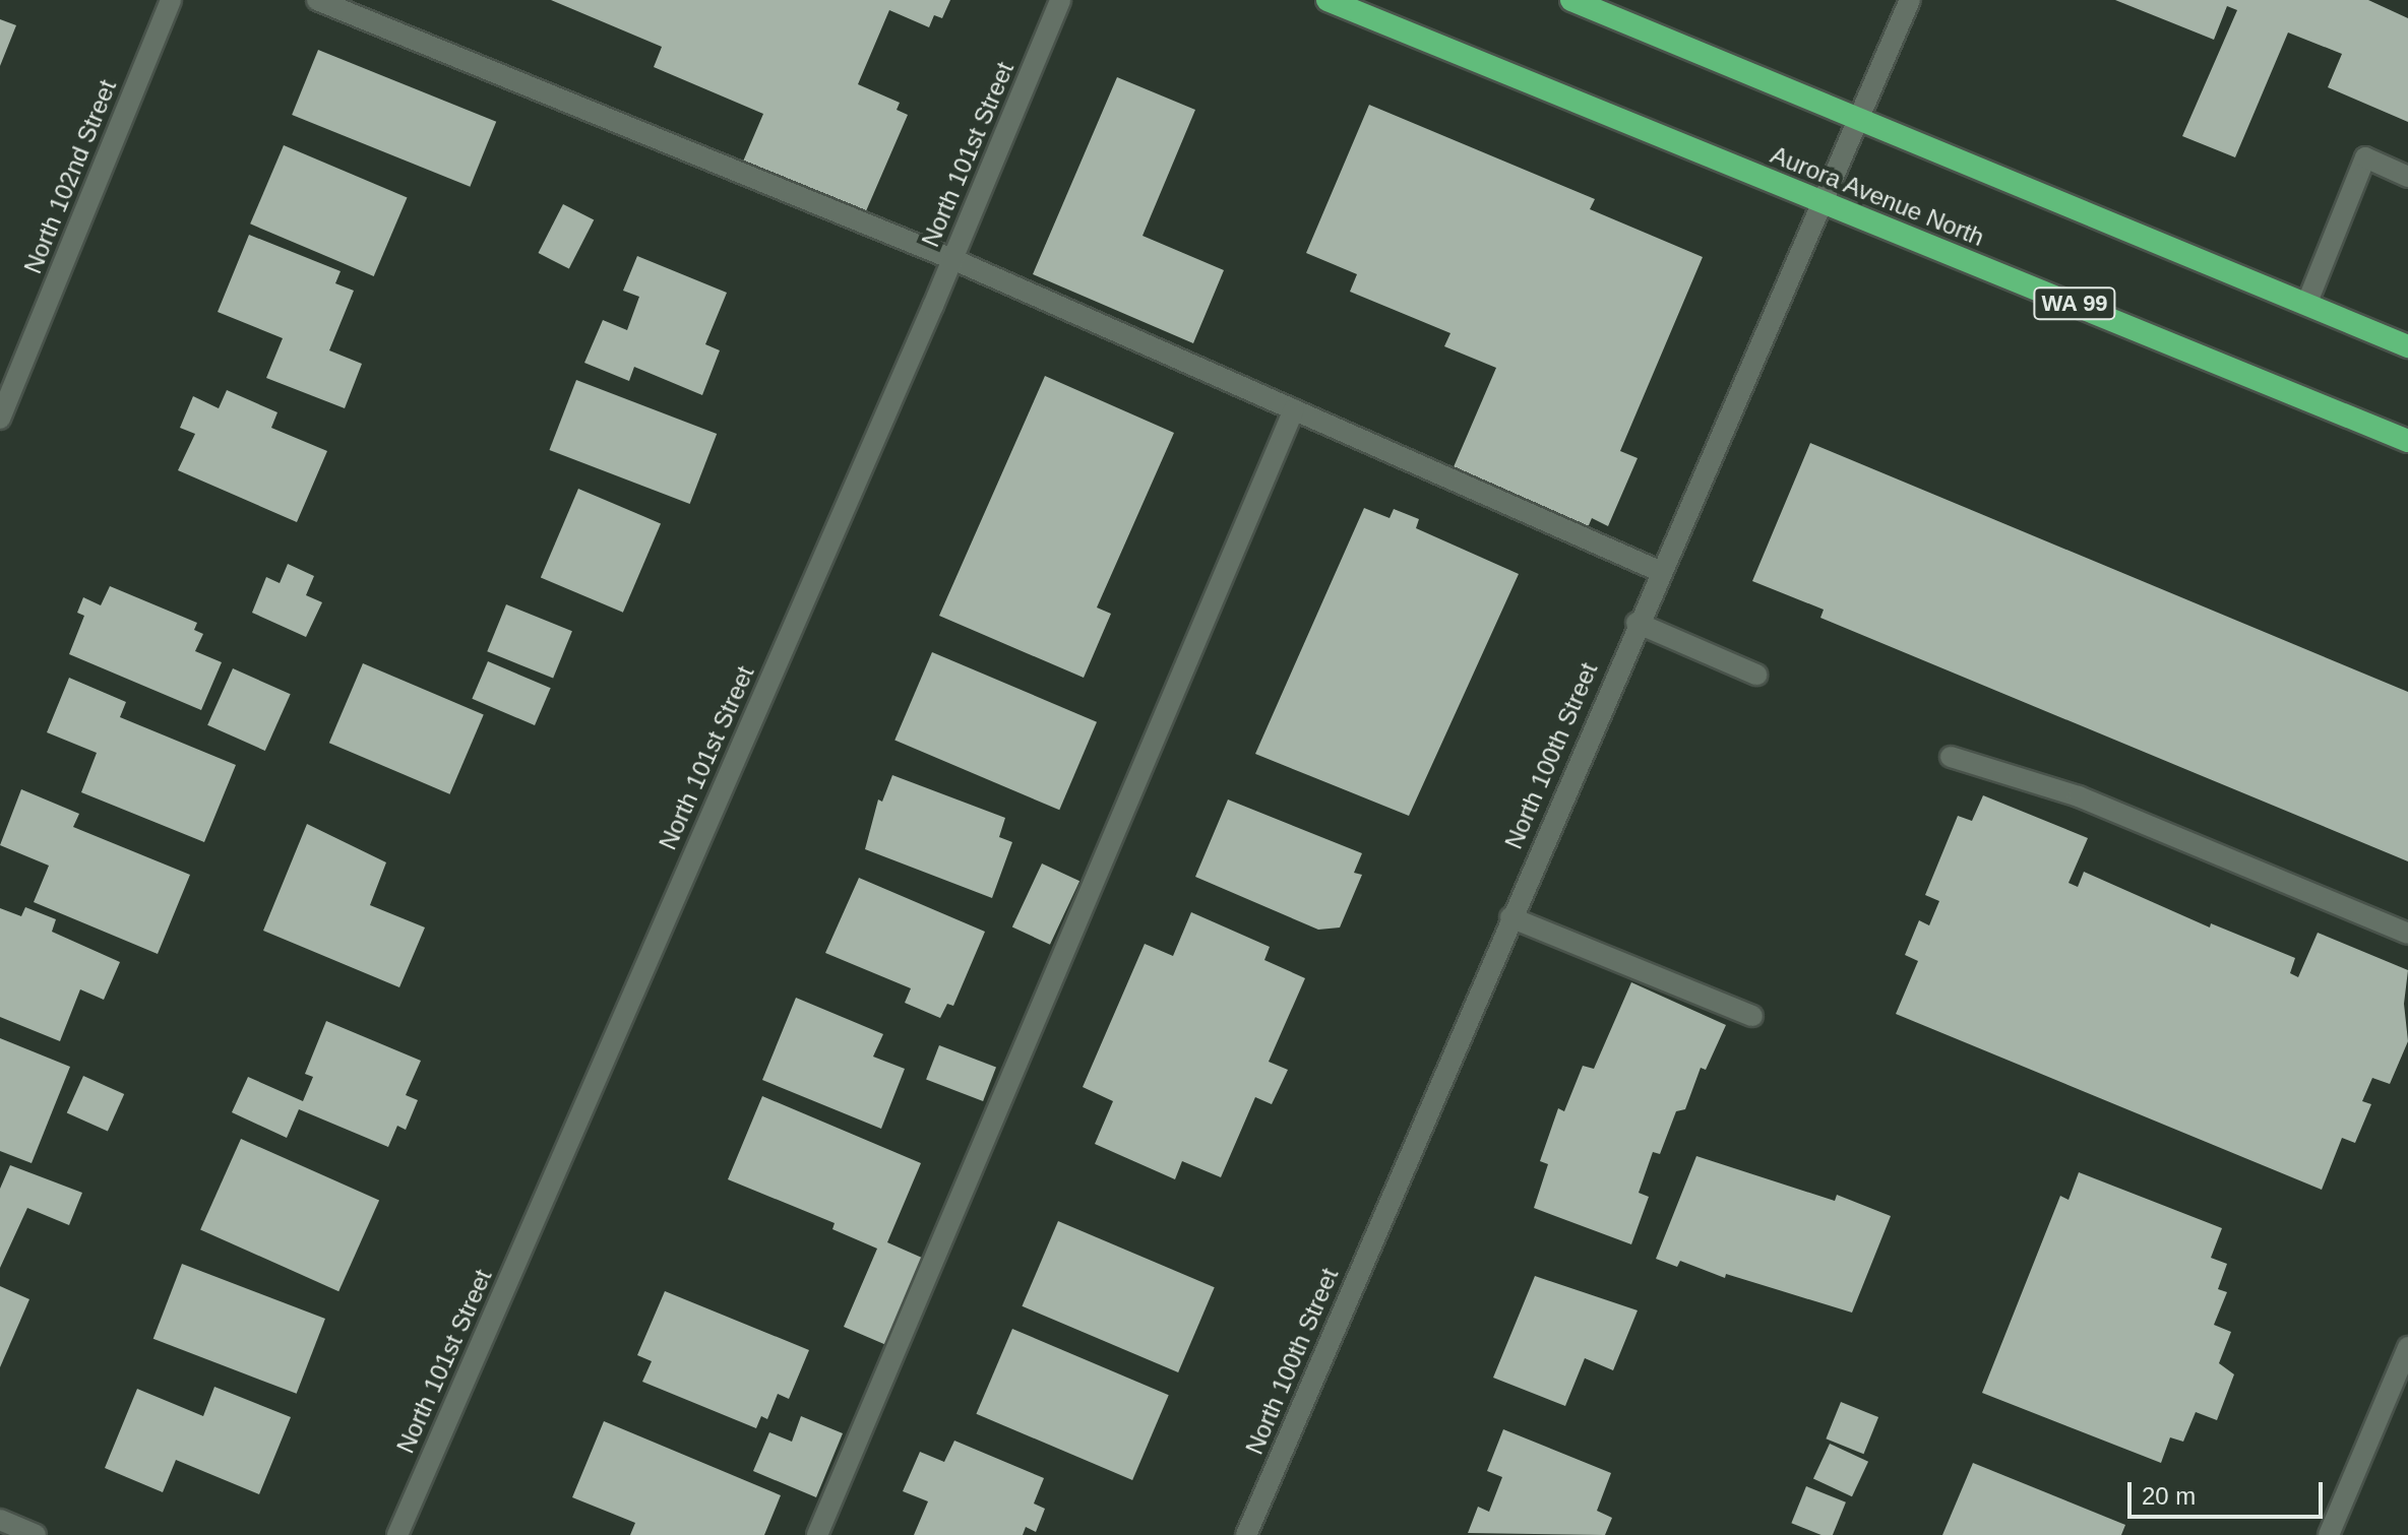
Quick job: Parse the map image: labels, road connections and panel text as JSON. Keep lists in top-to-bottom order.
{
  "streets": {
    "highway": ["Aurora Avenue North", "WA 99"],
    "street": ["North 101st Street", "North 102nd Street", "North 100th Street"]
  },
  "crossings": [
    ["Aurora Avenue North", "North 100th Street"]
  ],
  "scale_bar": "20 m"
}
